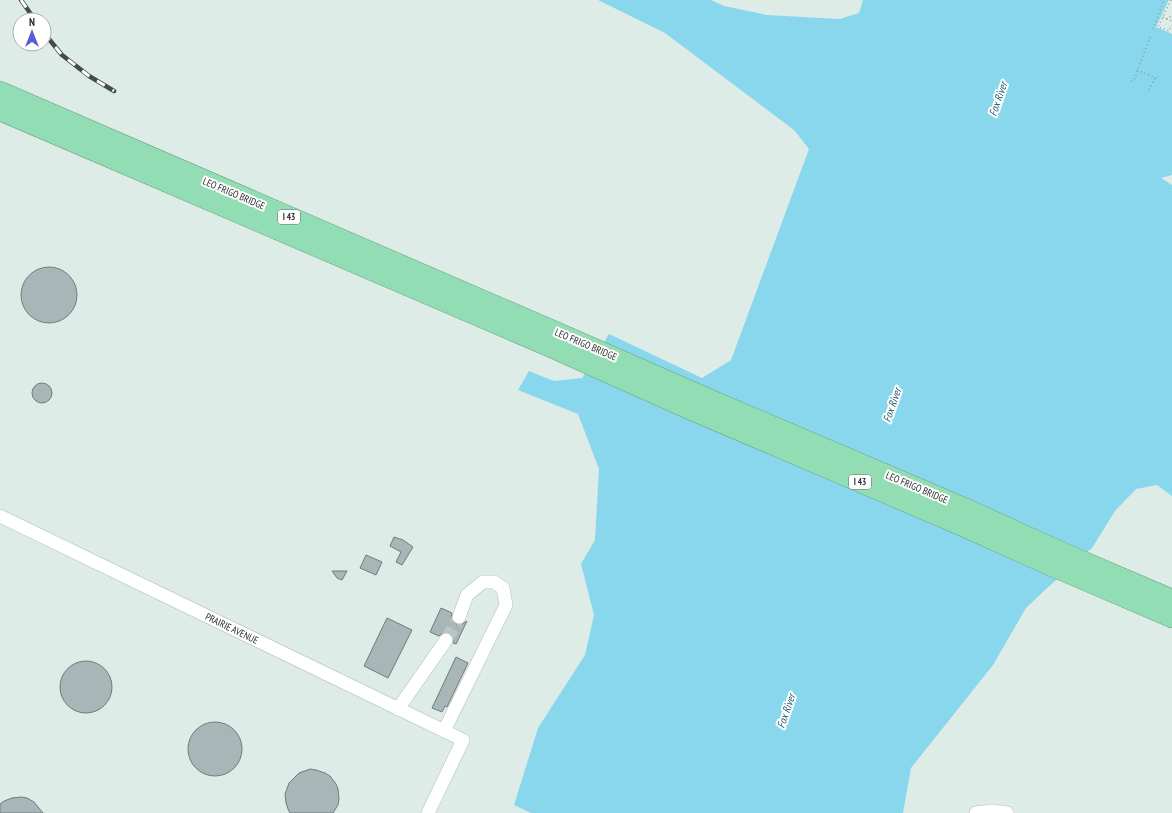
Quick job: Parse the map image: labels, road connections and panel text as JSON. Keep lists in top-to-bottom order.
{
  "streets": {
    "highway": ["LEO FRIGO BRIDGE", "I 43"],
    "street": ["PRAIRIE AVENUE"]
  },
  "water": ["Fox River"],
  "north": "top"
}
